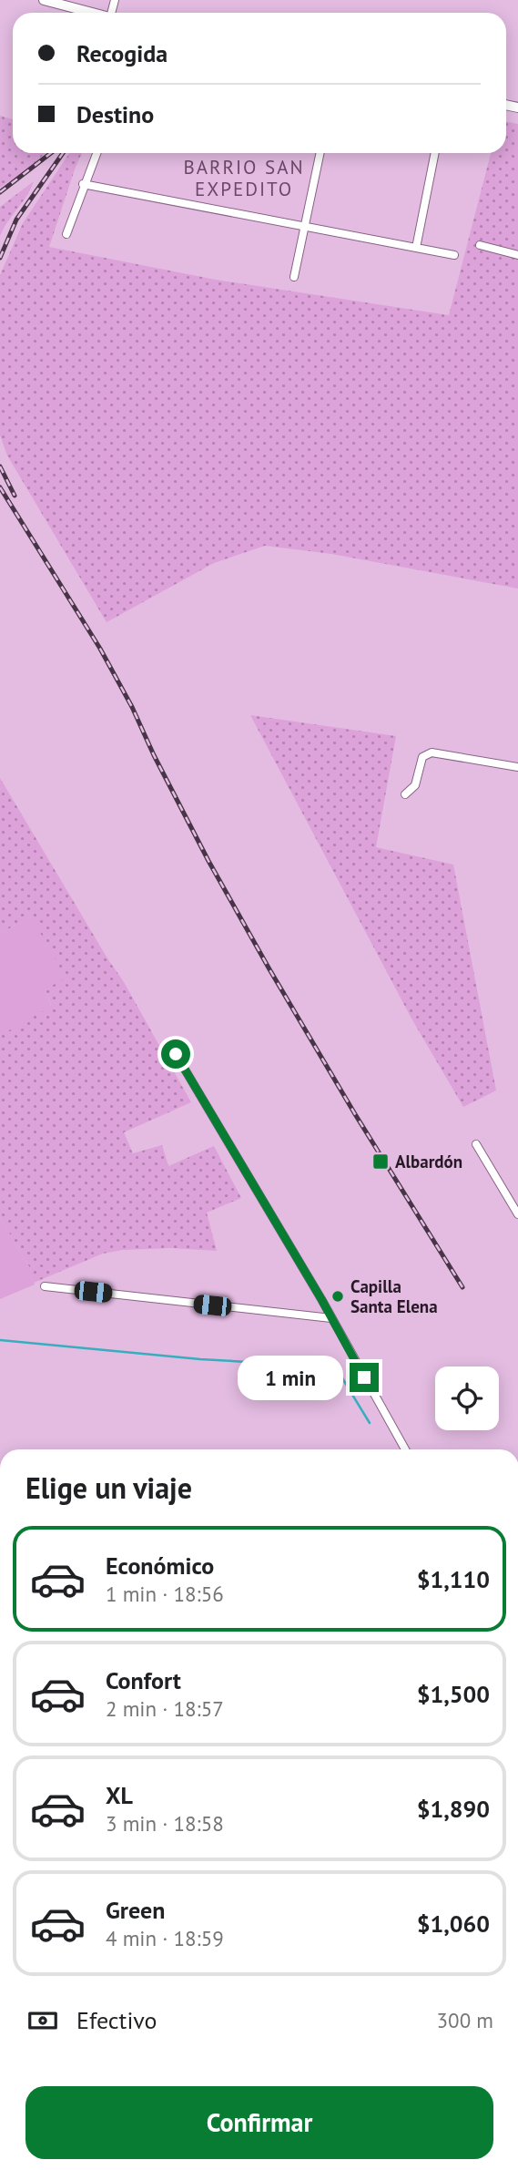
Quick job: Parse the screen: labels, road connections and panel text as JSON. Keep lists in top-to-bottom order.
{
  "districts": ["BARRIO SAN EXPEDITO"],
  "places": {
    "transit": ["Albardón"],
    "other": ["Capilla Santa Elena"]
  },
  "page": {
    "banner": ["Recogida", "Destino"],
    "bubble": "1 min",
    "heading": "Elige un viaje",
    "list": [
      {
        "name": "Económico",
        "note": "1 min · 18:56",
        "value": "$1,110"
      },
      {
        "name": "Confort",
        "note": "2 min · 18:57",
        "value": "$1,500"
      },
      {
        "name": "XL",
        "note": "3 min · 18:58",
        "value": "$1,890"
      },
      {
        "name": "Green",
        "note": "4 min · 18:59",
        "value": "$1,060"
      }
    ],
    "pay": ["Efectivo", "300 m"],
    "buttons": "Confirmar"
  }
}
